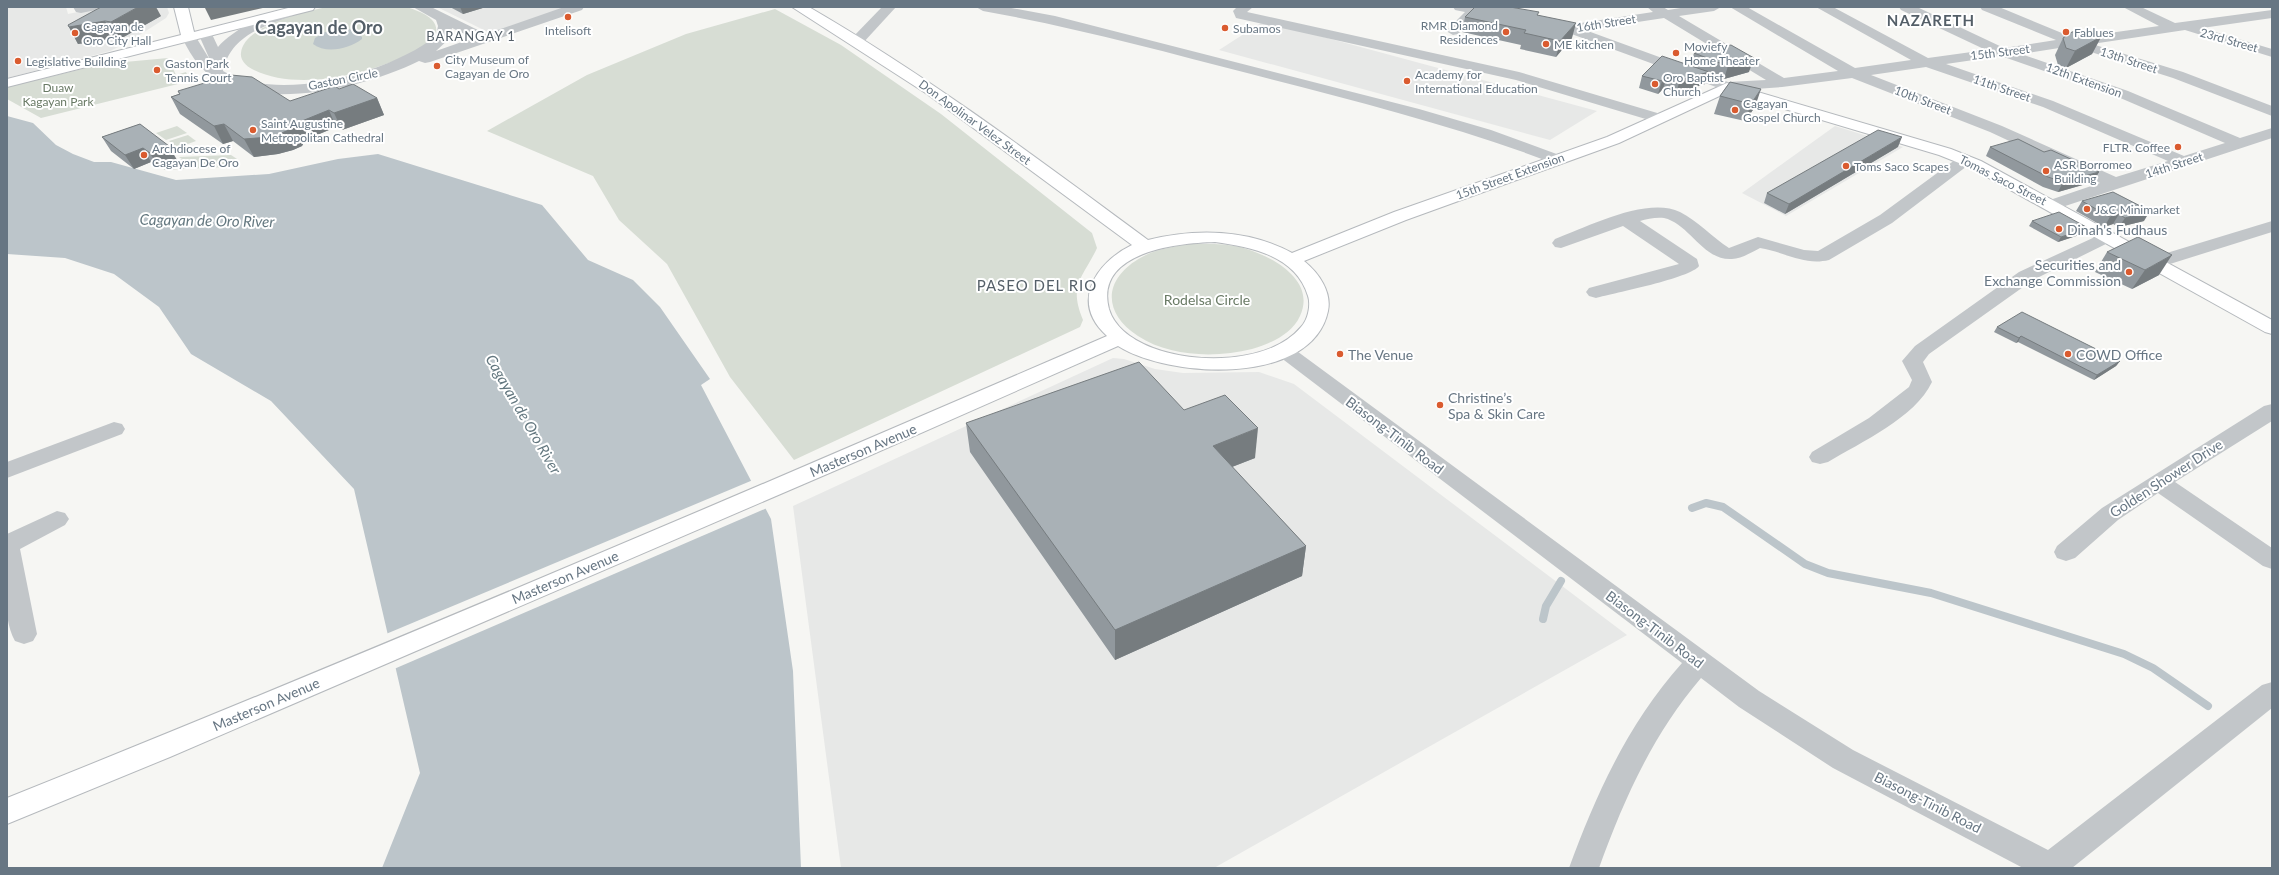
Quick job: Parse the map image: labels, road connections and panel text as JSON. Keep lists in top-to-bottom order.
{
  "streets": {
    "main road": [
      "Don Apolinar Velez Street",
      "15th Street Extension",
      "Tomas Saco Street",
      "Masterson Avenue"
    ],
    "street": [
      "16th Street",
      "23rd Street",
      "15th Street",
      "13th Street",
      "Gaston Circle",
      "12th Extension",
      "11th Street",
      "10th Street",
      "14th Street",
      "Biasong-Tinib Road",
      "Golden Shower Drive"
    ]
  },
  "crossings": [
    ["16th Street", "Tomas Saco Street"],
    ["23rd Street", "15th Street"],
    ["15th Street", "13th Street"],
    ["15th Street", "12th Extension"],
    ["15th Street", "11th Street"],
    ["15th Street", "10th Street"],
    ["15th Street", "15th Street Extension"],
    ["15th Street", "Tomas Saco Street"],
    ["12th Extension", "14th Street"],
    ["11th Street", "14th Street"],
    ["10th Street", "14th Street"],
    ["14th Street", "Tomas Saco Street"],
    ["15th Street Extension", "Tomas Saco Street"]
  ],
  "districts": [
    "NAZARETH",
    "Cagayan de Oro",
    "BARANGAY 1",
    "PASEO DEL RIO"
  ],
  "water": ["Cagayan de Oro River"],
  "parks": ["Duaw Kagayan Park", "Rodelsa Circle"],
  "places": [
    "Intelisoft",
    "Subamos",
    "RMR Diamond Residences",
    "Fablues",
    "Cagayan de Oro City Hall",
    "ME kitchen",
    "Moviefy Home Theater",
    "Legislative Building",
    "City Museum of Cagayan de Oro",
    "Gaston Park Tennis Court",
    "Academy for International Education",
    "Oro Baptist Church",
    "Cagayan Gospel Church",
    "Saint Augustine Metropolitan Cathedral",
    "FLTR. Coffee",
    "Archdiocese of Cagayan De Oro",
    "Toms Saco Scapes",
    "ASR Borromeo Building",
    "J&C Minimarket",
    "Dinah's Fudhaus",
    "Securities and Exchange Commission",
    "The Venue",
    "COWD Office",
    "Christine’s Spa & Skin Care"
  ]
}
